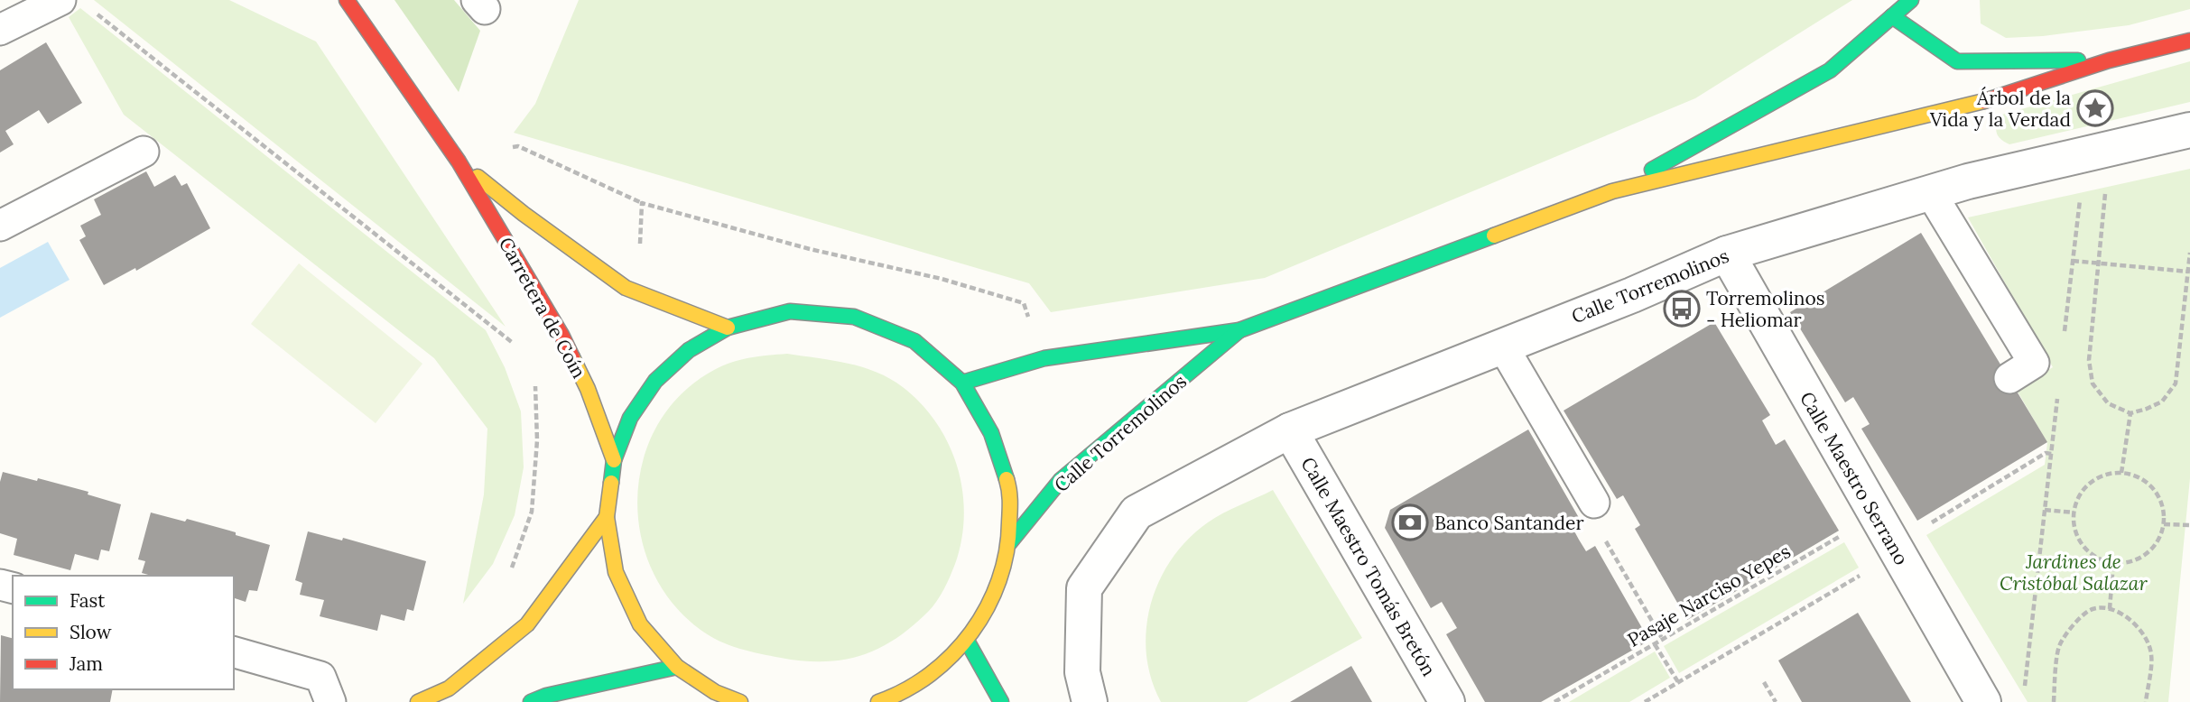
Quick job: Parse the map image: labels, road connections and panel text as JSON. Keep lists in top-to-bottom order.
{
  "streets": {
    "main road": ["Calle Torremolinos", "Carretera de Coín"],
    "street": ["Calle Maestro Serrano", "Calle Maestro Tomás Bretón"],
    "path": ["Pasaje Narciso Yepes"]
  },
  "crossings": [
    ["Calle Torremolinos", "Calle Maestro Serrano"],
    ["Calle Torremolinos", "Calle Maestro Tomás Bretón"]
  ],
  "parks": ["Jardines de Cristóbal Salazar"],
  "places": {
    "place": ["Árbol de la Vida y la Verdad"],
    "bus stop": ["Torremolinos - Heliomar"],
    "bank": ["Banco Santander"]
  },
  "legend": ["Fast", "Slow", "Jam"]
}
